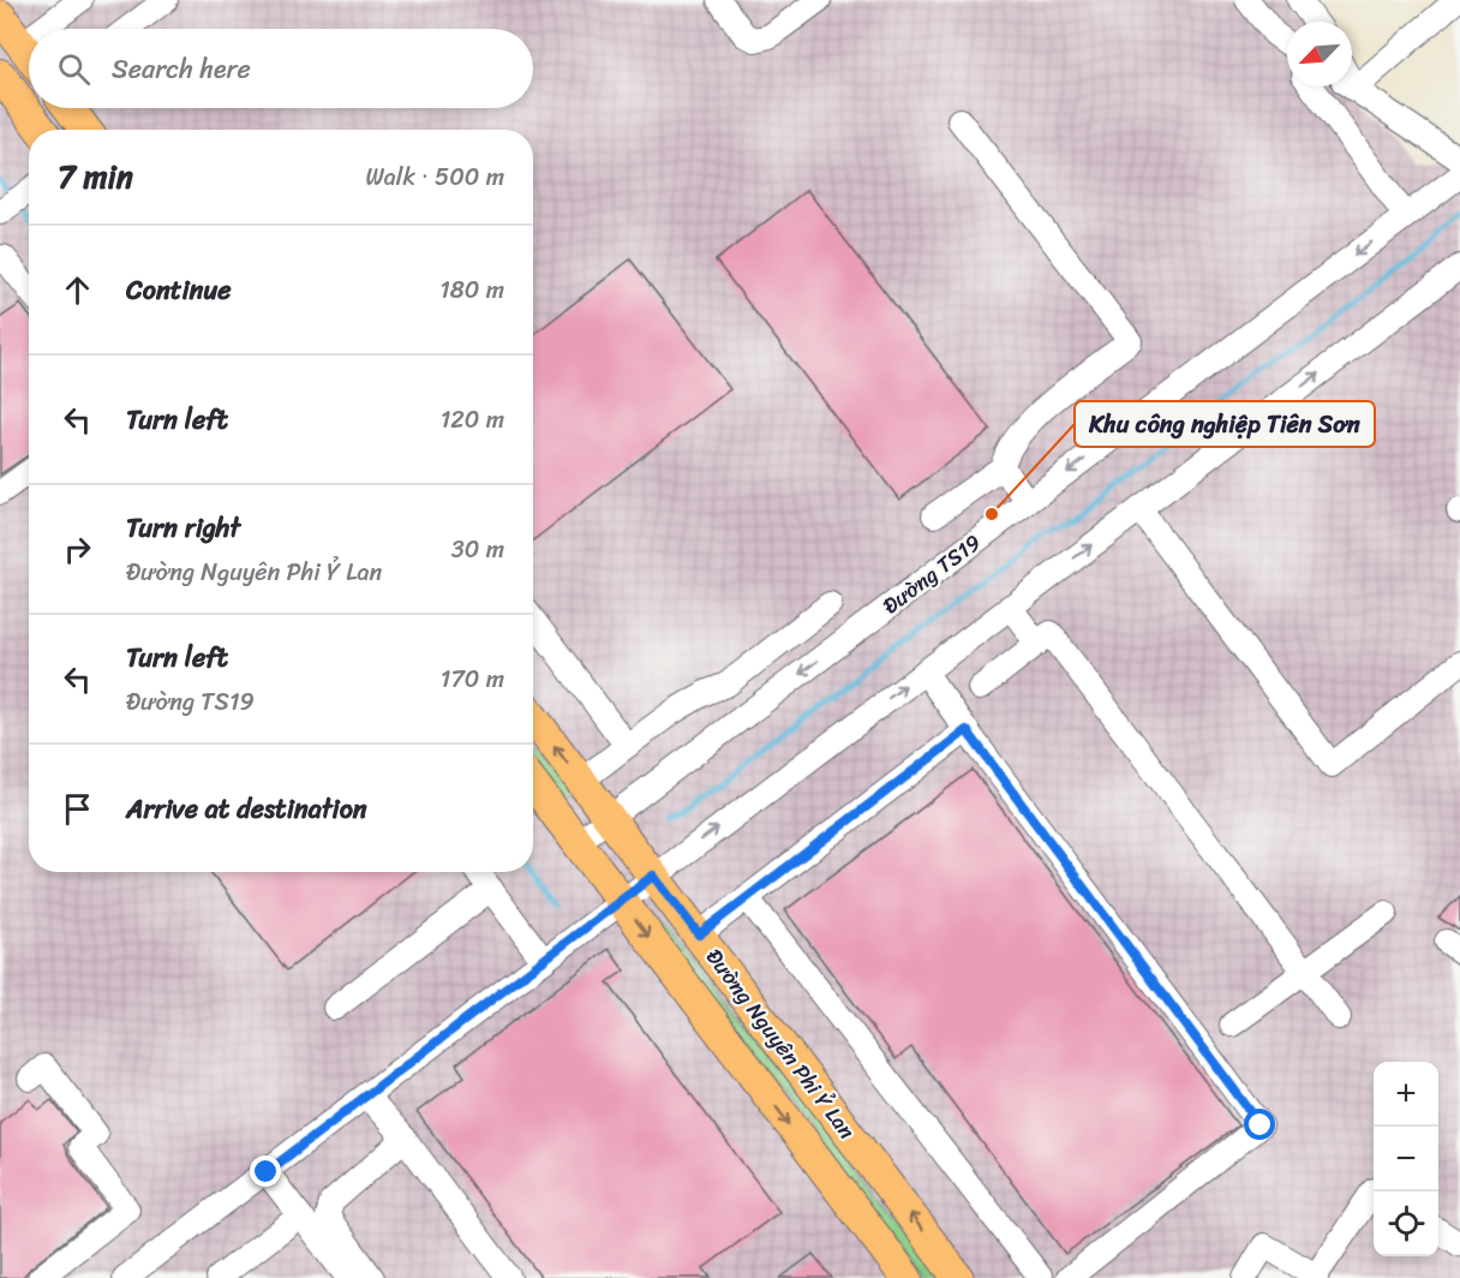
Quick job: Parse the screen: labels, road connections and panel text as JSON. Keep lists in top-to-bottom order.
{
  "streets": {
    "main road": ["Đường Nguyên Phi Ỷ Lan"],
    "street": ["Đường TS19"]
  },
  "crossings": [
    ["Đường TS19", "Đường Nguyên Phi Ỷ Lan"]
  ],
  "places": ["Khu công nghiệp Tiên Sơn"],
  "north": "bottom left",
  "page": {
    "search": "Search here",
    "heading": ["7 min", "Walk · 500 m"],
    "list": [
      ["Continue", "180 m"],
      ["Turn left", "120 m"],
      ["Turn right", "Đường Nguyên Phi Ỷ Lan", "30 m"],
      ["Turn left", "Đường TS19", "170 m"],
      "Arrive at destination"
    ],
    "map_buttons": ["+", "−"]
  }
}
